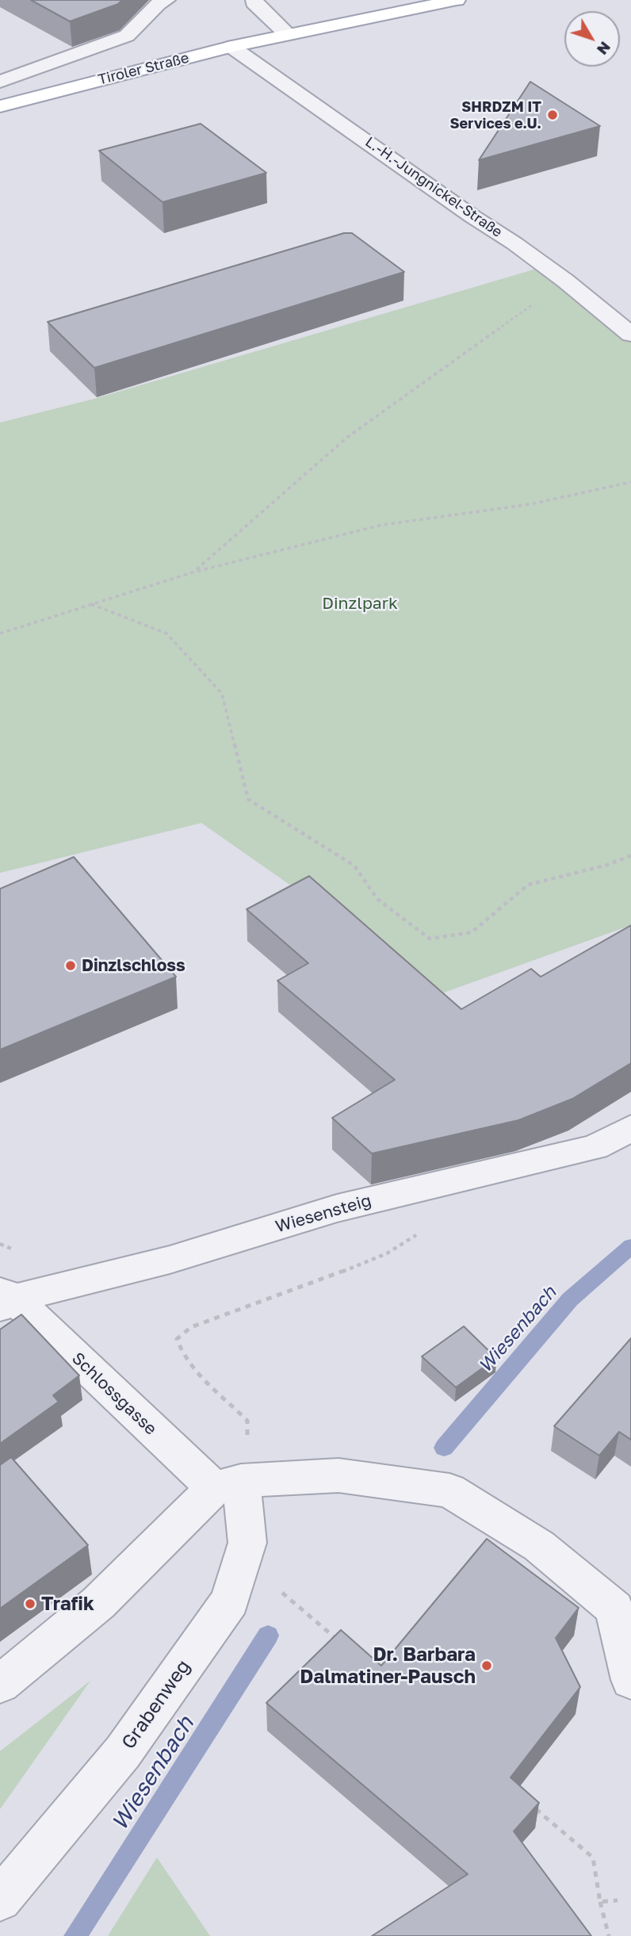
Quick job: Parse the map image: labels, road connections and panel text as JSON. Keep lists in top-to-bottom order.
{
  "streets": {
    "main road": ["Tiroler Straße"],
    "street": [
      "L.-H.-Jungnickel-Straße",
      "Wiesensteig",
      "Schlossgasse",
      "Grabenweg"
    ]
  },
  "crossings": [
    ["Tiroler Straße", "L.-H.-Jungnickel-Straße"],
    ["Wiesensteig", "Schlossgasse"],
    ["Schlossgasse", "Grabenweg"]
  ],
  "water": ["Wiesenbach"],
  "parks": ["Dinzlpark"],
  "places": [
    "SHRDZM IT Services e.U.",
    "Dinzlschloss",
    "Trafik",
    "Dr. Barbara Dalmatiner-Pausch"
  ],
  "north": "bottom right"
}
